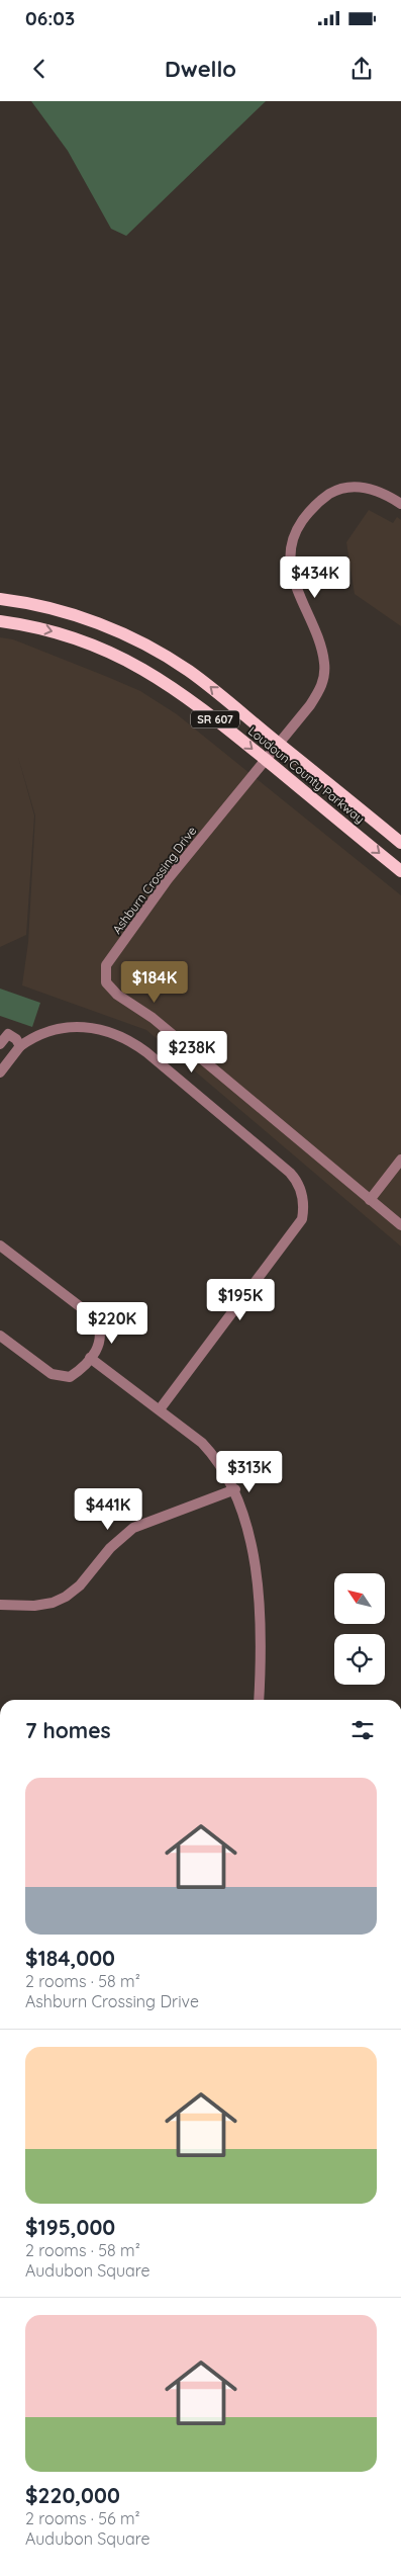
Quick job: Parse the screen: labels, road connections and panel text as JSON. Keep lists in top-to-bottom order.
{
  "streets": {
    "main road": ["SR 607", "Loudoun County Parkway"],
    "street": ["Ashburn Crossing Drive"]
  },
  "crossings": [
    ["Loudoun County Parkway", "Ashburn Crossing Drive"]
  ],
  "north": "top left",
  "page": {
    "status": "06:03",
    "header": "Dwello",
    "price": [
      "$434K",
      "$184K",
      "$238K",
      "$195K",
      "$220K",
      "$313K",
      "$441K"
    ],
    "heading": "7 homes",
    "list": [
      {
        "name": "$184,000",
        "note": "2 rooms · 58 m² · Ashburn Crossing Drive"
      },
      {
        "name": "$195,000",
        "note": "2 rooms · 58 m² · Audubon Square"
      },
      {
        "name": "$220,000",
        "note": "2 rooms · 56 m² · Audubon Square"
      }
    ]
  }
}
